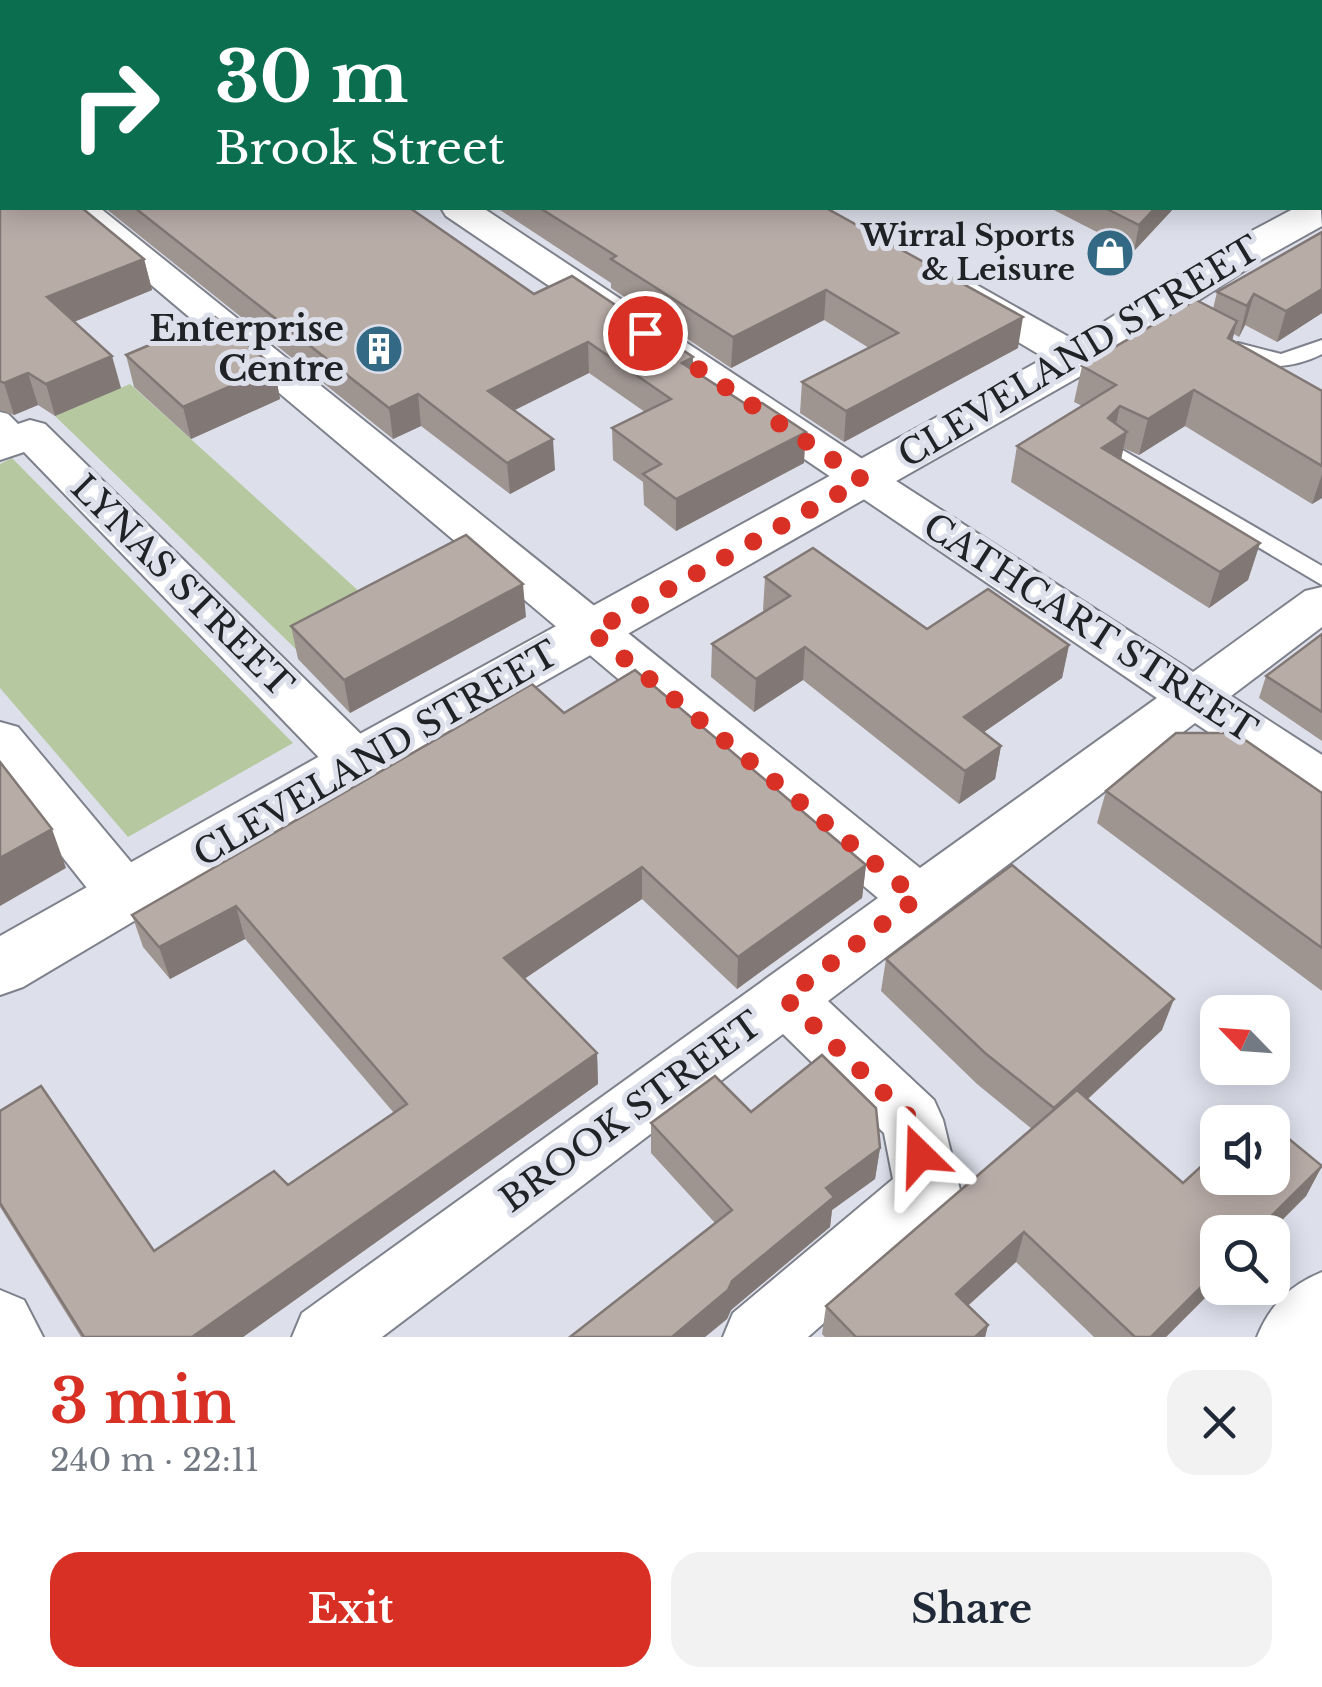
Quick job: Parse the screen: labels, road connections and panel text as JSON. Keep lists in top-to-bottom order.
{
  "streets": {
    "main road": ["CLEVELAND STREET"],
    "street": ["LYNAS STREET", "CATHCART STREET", "BROOK STREET"]
  },
  "crossings": [
    ["CLEVELAND STREET", "LYNAS STREET"],
    ["CLEVELAND STREET", "CATHCART STREET"],
    ["CATHCART STREET", "BROOK STREET"]
  ],
  "places": {
    "shop": ["Wirral Sports & Leisure"],
    "building": ["Enterprise Centre"]
  },
  "north": "top left",
  "page": {
    "turn": ["30 m", "Brook Street"],
    "heading": ["3 min", "240 m · 22:11"],
    "buttons": ["Exit", "Share"]
  }
}
